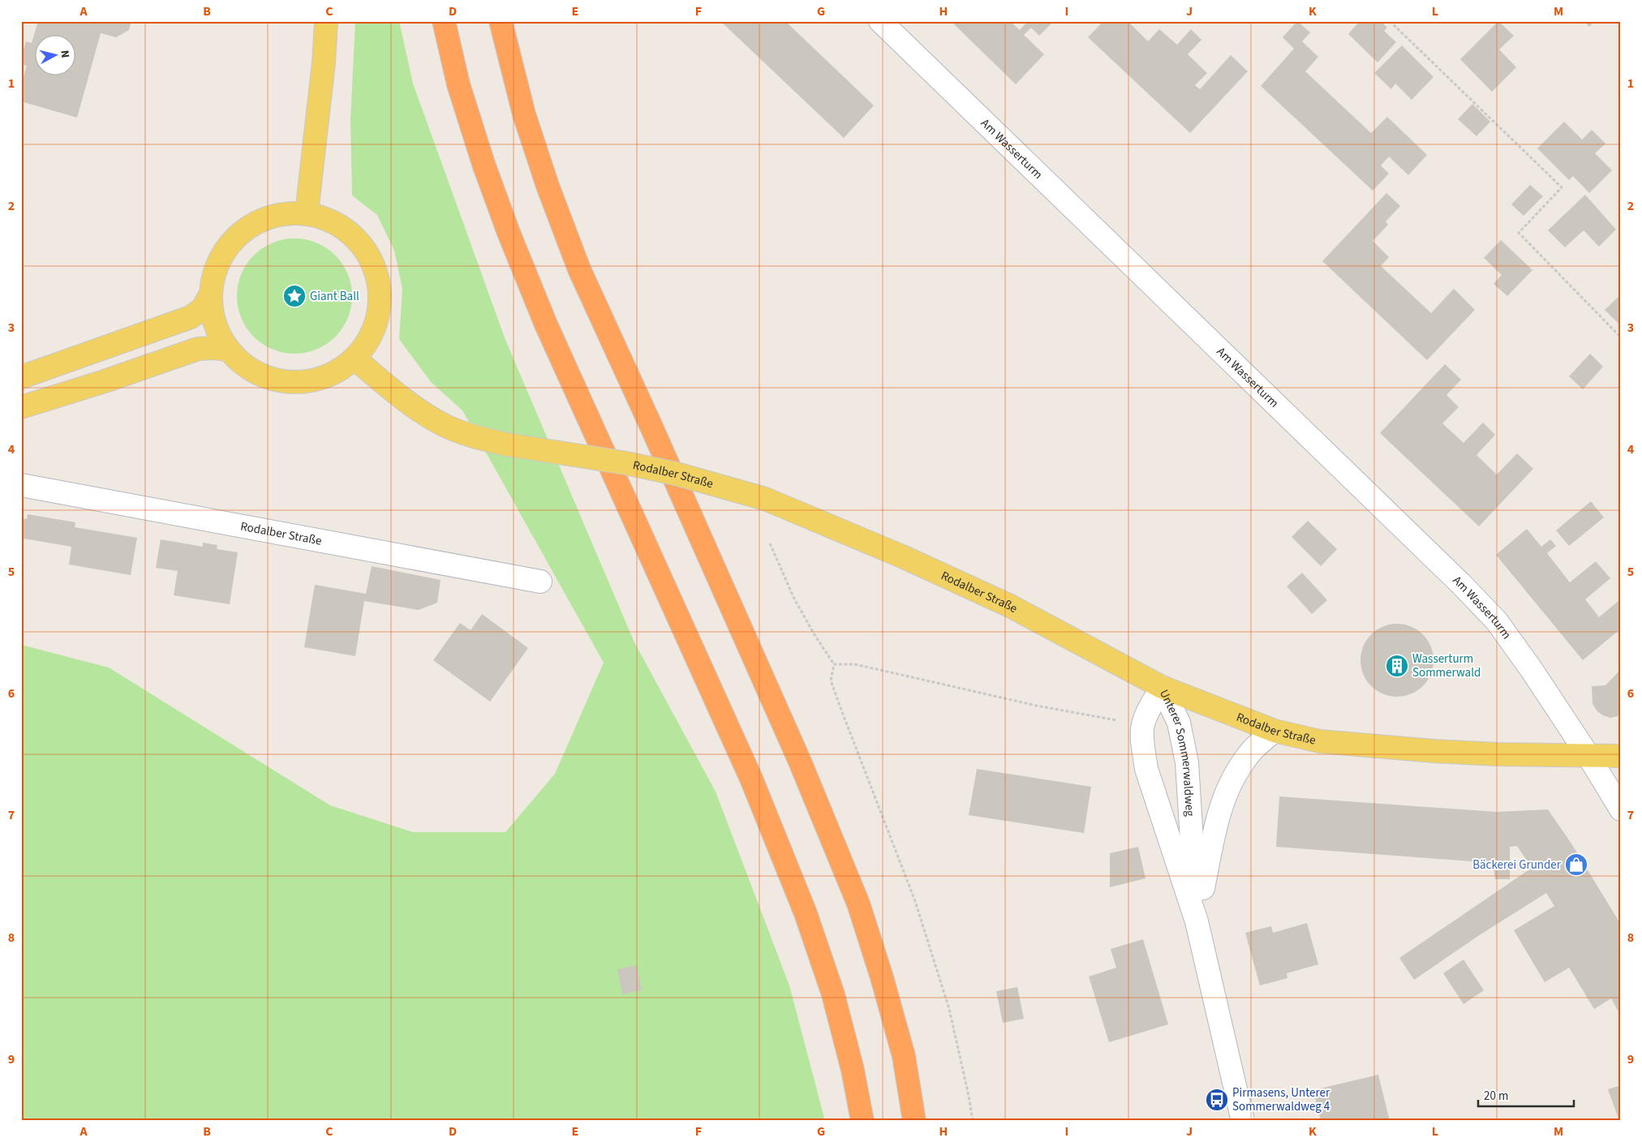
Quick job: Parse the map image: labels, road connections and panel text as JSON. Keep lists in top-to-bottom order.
{
  "streets": {
    "main road": ["Rodalber Straße"],
    "street": ["Am Wasserturm", "Unterer Sommerwaldweg"]
  },
  "crossings": [
    ["Am Wasserturm", "Rodalber Straße"],
    ["Rodalber Straße", "Unterer Sommerwaldweg"]
  ],
  "places": {
    "place": ["Giant Ball"],
    "building": ["Wasserturm Sommerwald"],
    "shop": ["Bäckerei Grunder"],
    "bus stop": ["Pirmasens, Unterer Sommerwaldweg 4"]
  },
  "scale_bar": "20 m",
  "north": "right",
  "grid": {
    "columns": [
      "A",
      "B",
      "C",
      "D",
      "E",
      "F",
      "G",
      "H",
      "I",
      "J",
      "K",
      "L",
      "M"
    ],
    "rows": [
      "1",
      "2",
      "3",
      "4",
      "5",
      "6",
      "7",
      "8",
      "9"
    ]
  }
}
